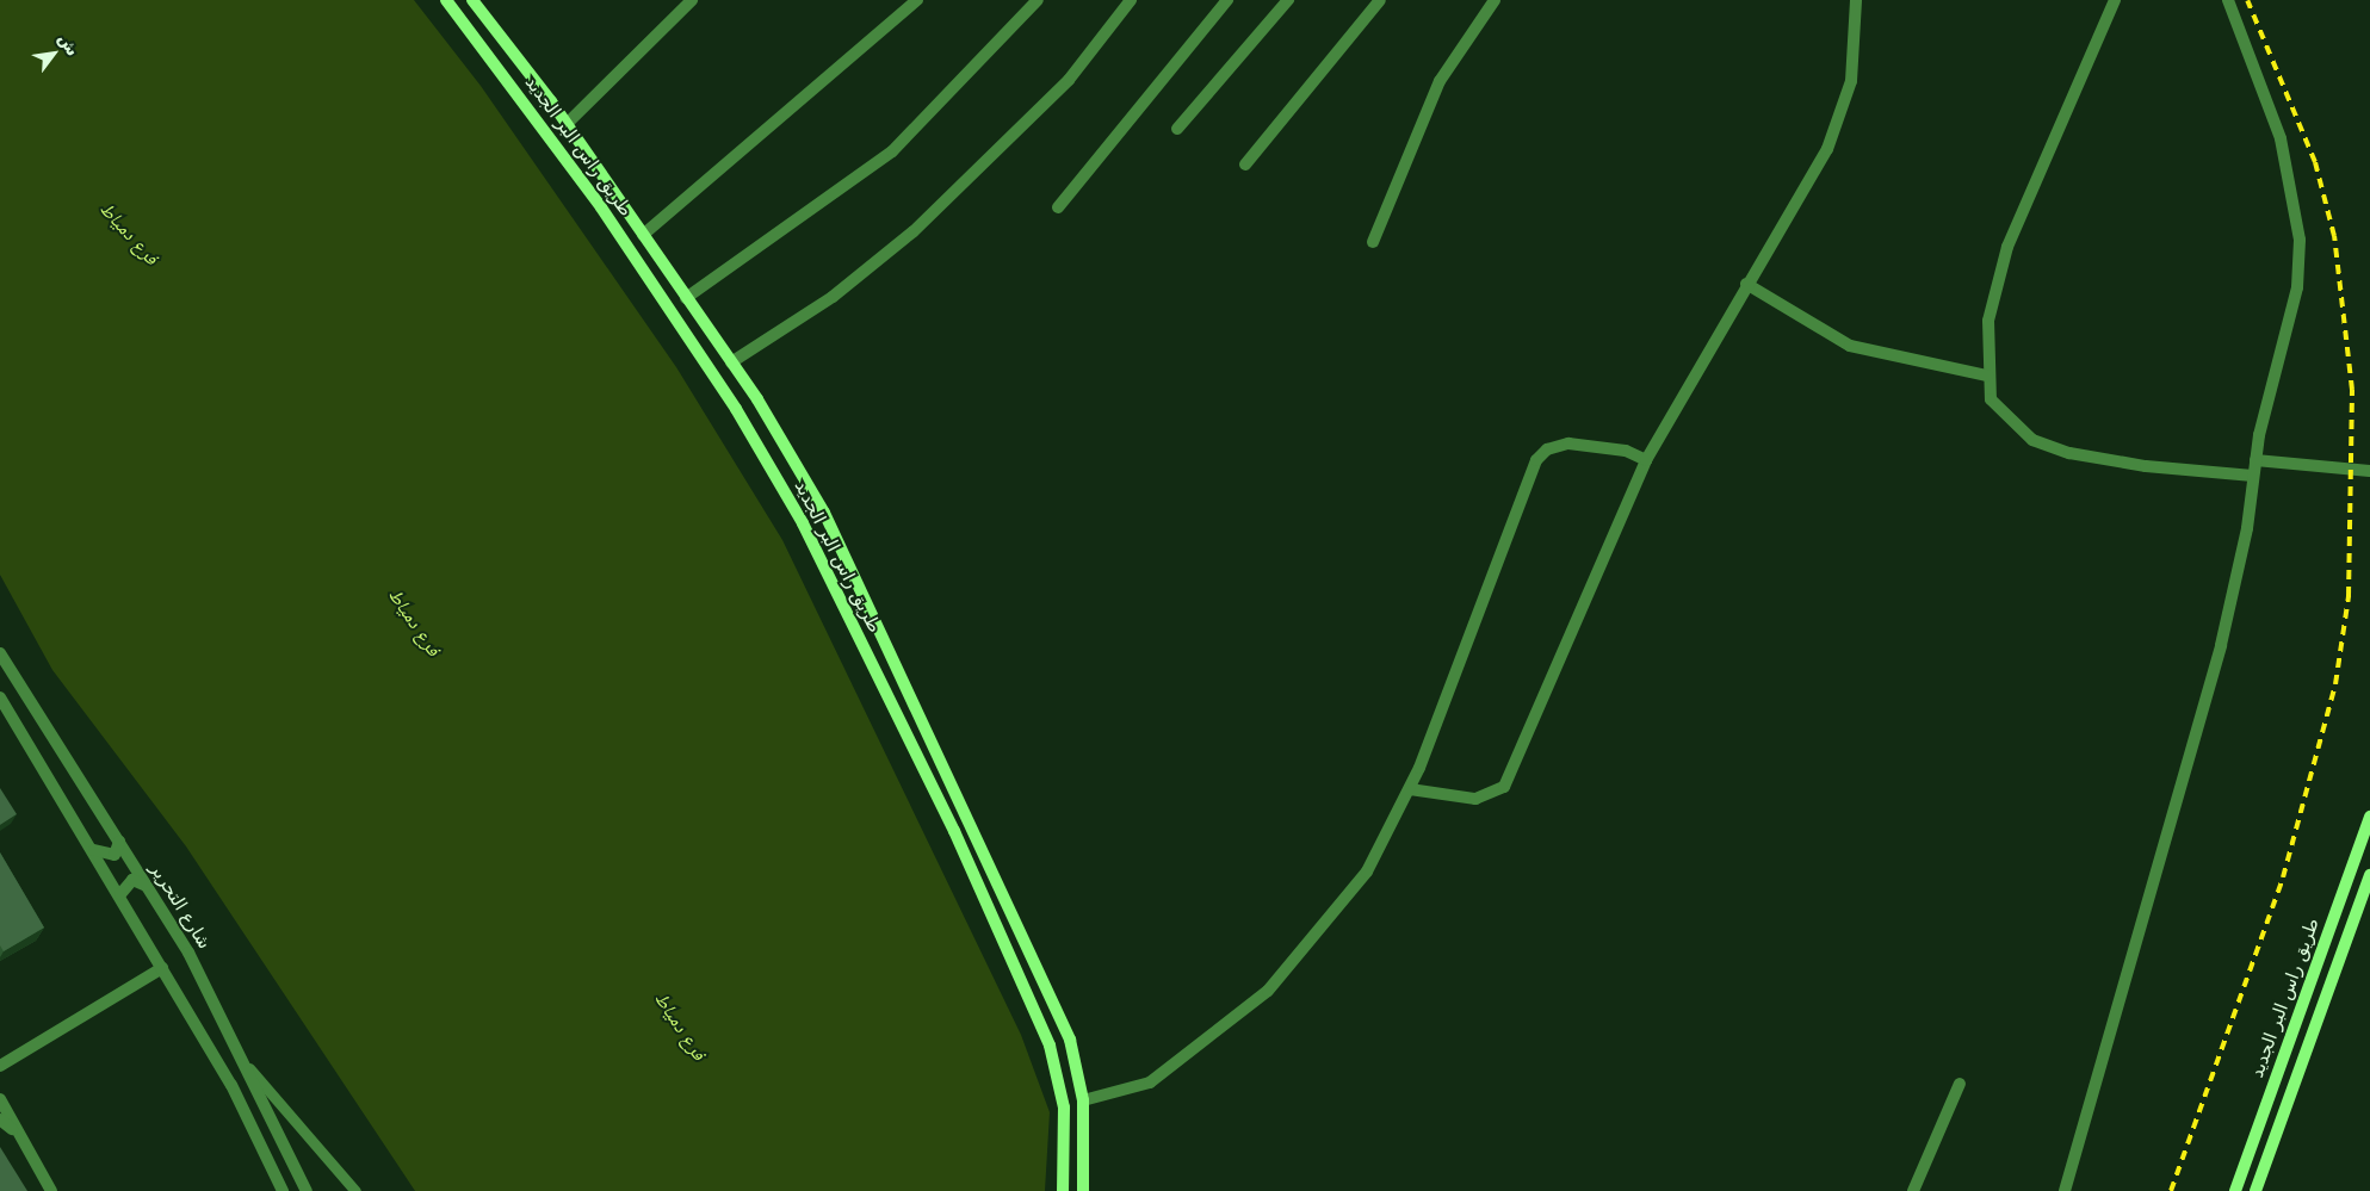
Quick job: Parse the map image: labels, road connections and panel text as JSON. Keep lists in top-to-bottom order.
{
  "streets": {
    "main road": ["طريق راس البر الجديد"],
    "street": ["شارع التحرير"]
  },
  "water": ["فرع دمياط"],
  "north": "top right"
}
